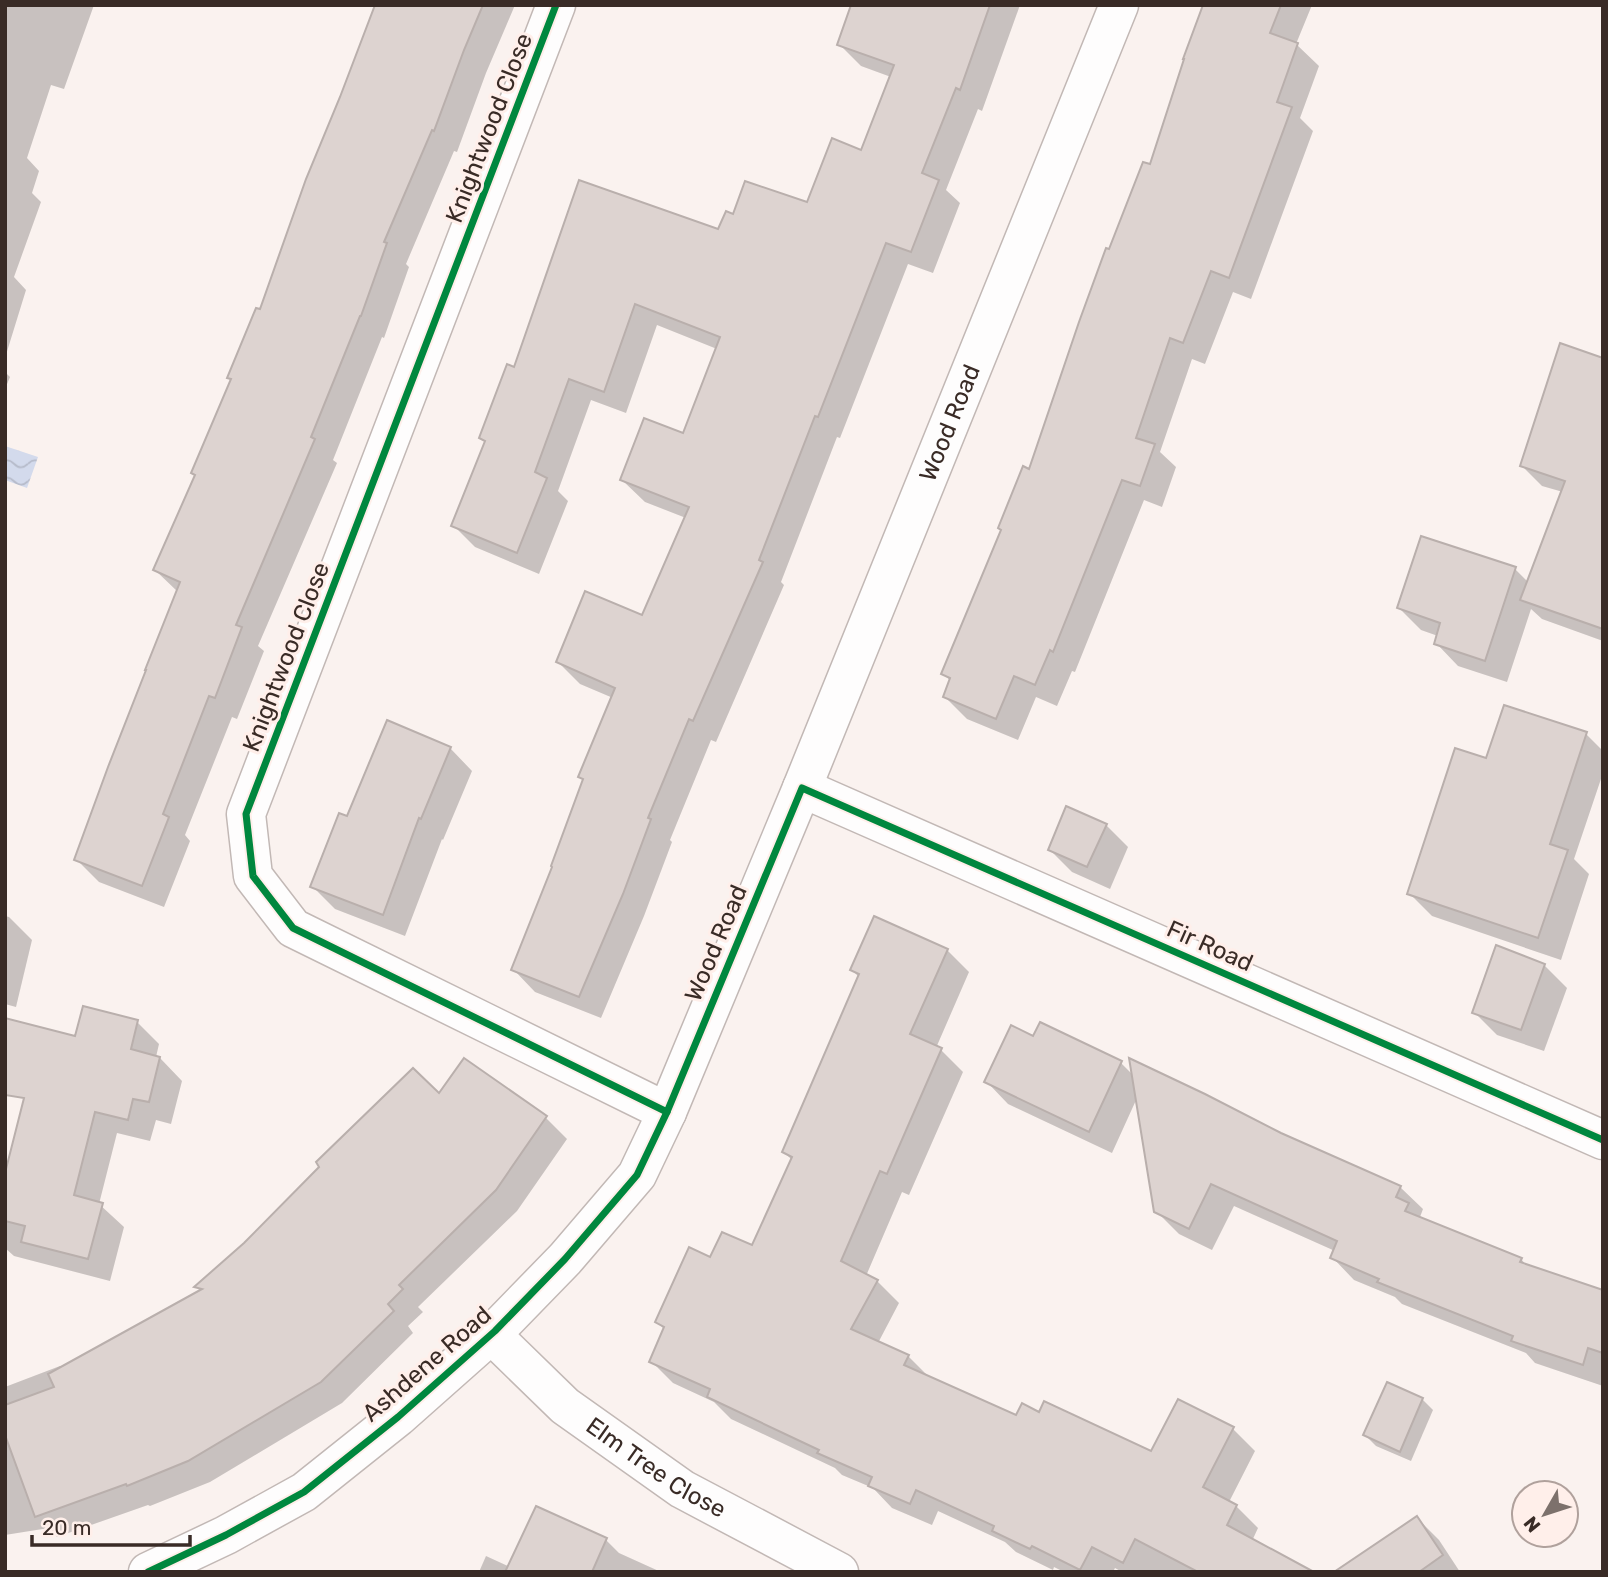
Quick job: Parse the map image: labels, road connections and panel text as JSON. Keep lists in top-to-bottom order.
{
  "streets": {
    "street": [
      "Knightwood Close",
      "Wood Road",
      "Fir Road",
      "Ashdene Road",
      "Elm Tree Close"
    ]
  },
  "crossings": [
    ["Knightwood Close", "Wood Road"],
    ["Knightwood Close", "Ashdene Road"],
    ["Wood Road", "Fir Road"],
    ["Wood Road", "Ashdene Road"],
    ["Ashdene Road", "Elm Tree Close"]
  ],
  "scale_bar": "20 m",
  "north": "bottom left"
}
